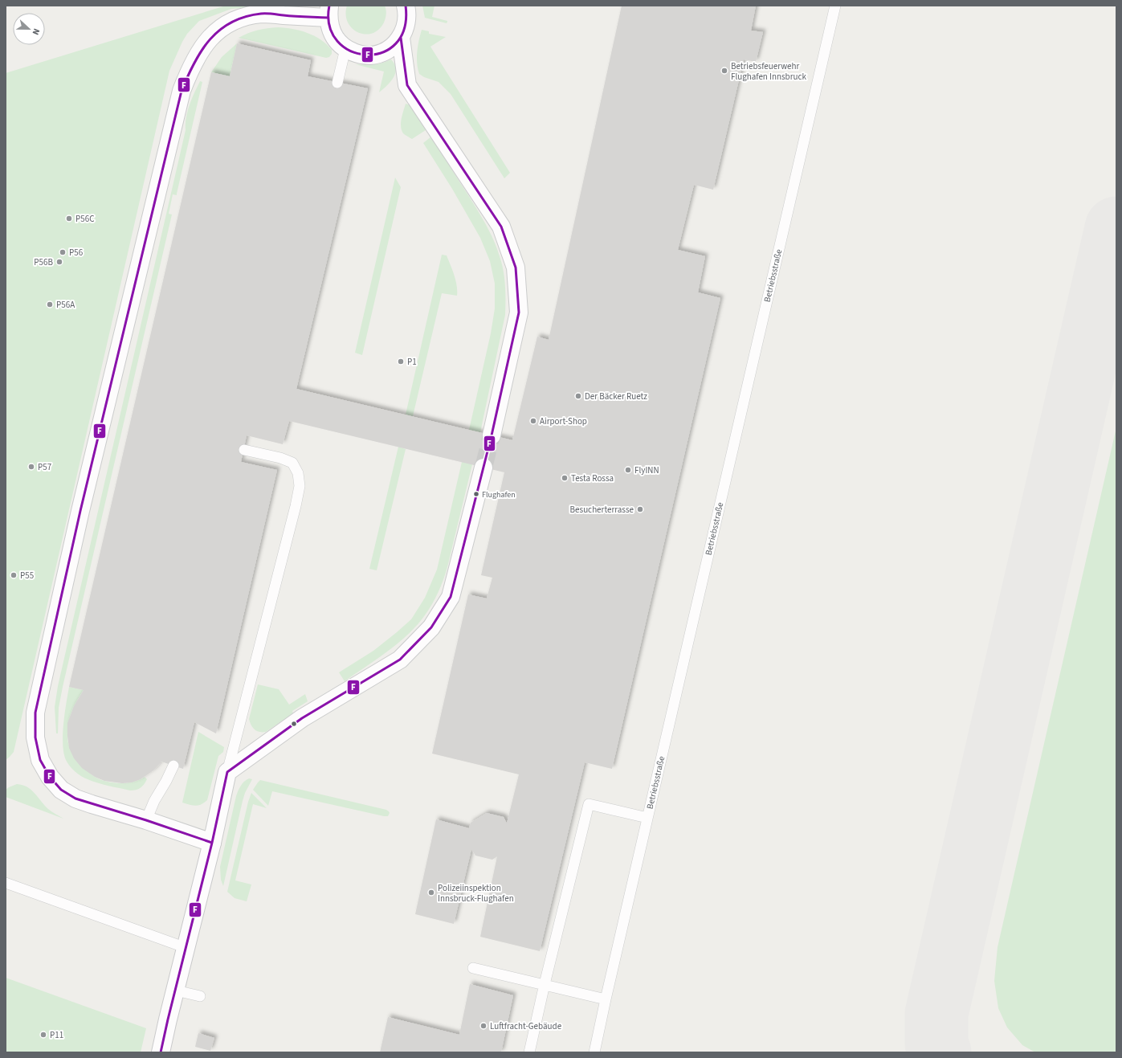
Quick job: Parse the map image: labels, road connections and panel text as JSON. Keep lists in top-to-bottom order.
{
  "streets": {
    "lane": ["Betriebsstraße"]
  },
  "places": [
    "Betriebsfeuerwehr Flughafen Innsbruck",
    "P56C",
    "P56",
    "P56B",
    "P56A",
    "P1",
    "Der Bäcker Ruetz",
    "Airport-Shop",
    "P57",
    "FlyINN",
    "Testa Rossa",
    "Flughafen",
    "Besucherterrasse",
    "P55",
    "Polizeiinspektion Innsbruck-Flughafen",
    "Luftfracht-Gebäude",
    "P11"
  ],
  "lines": ["transit line F"],
  "north": "right"
}
